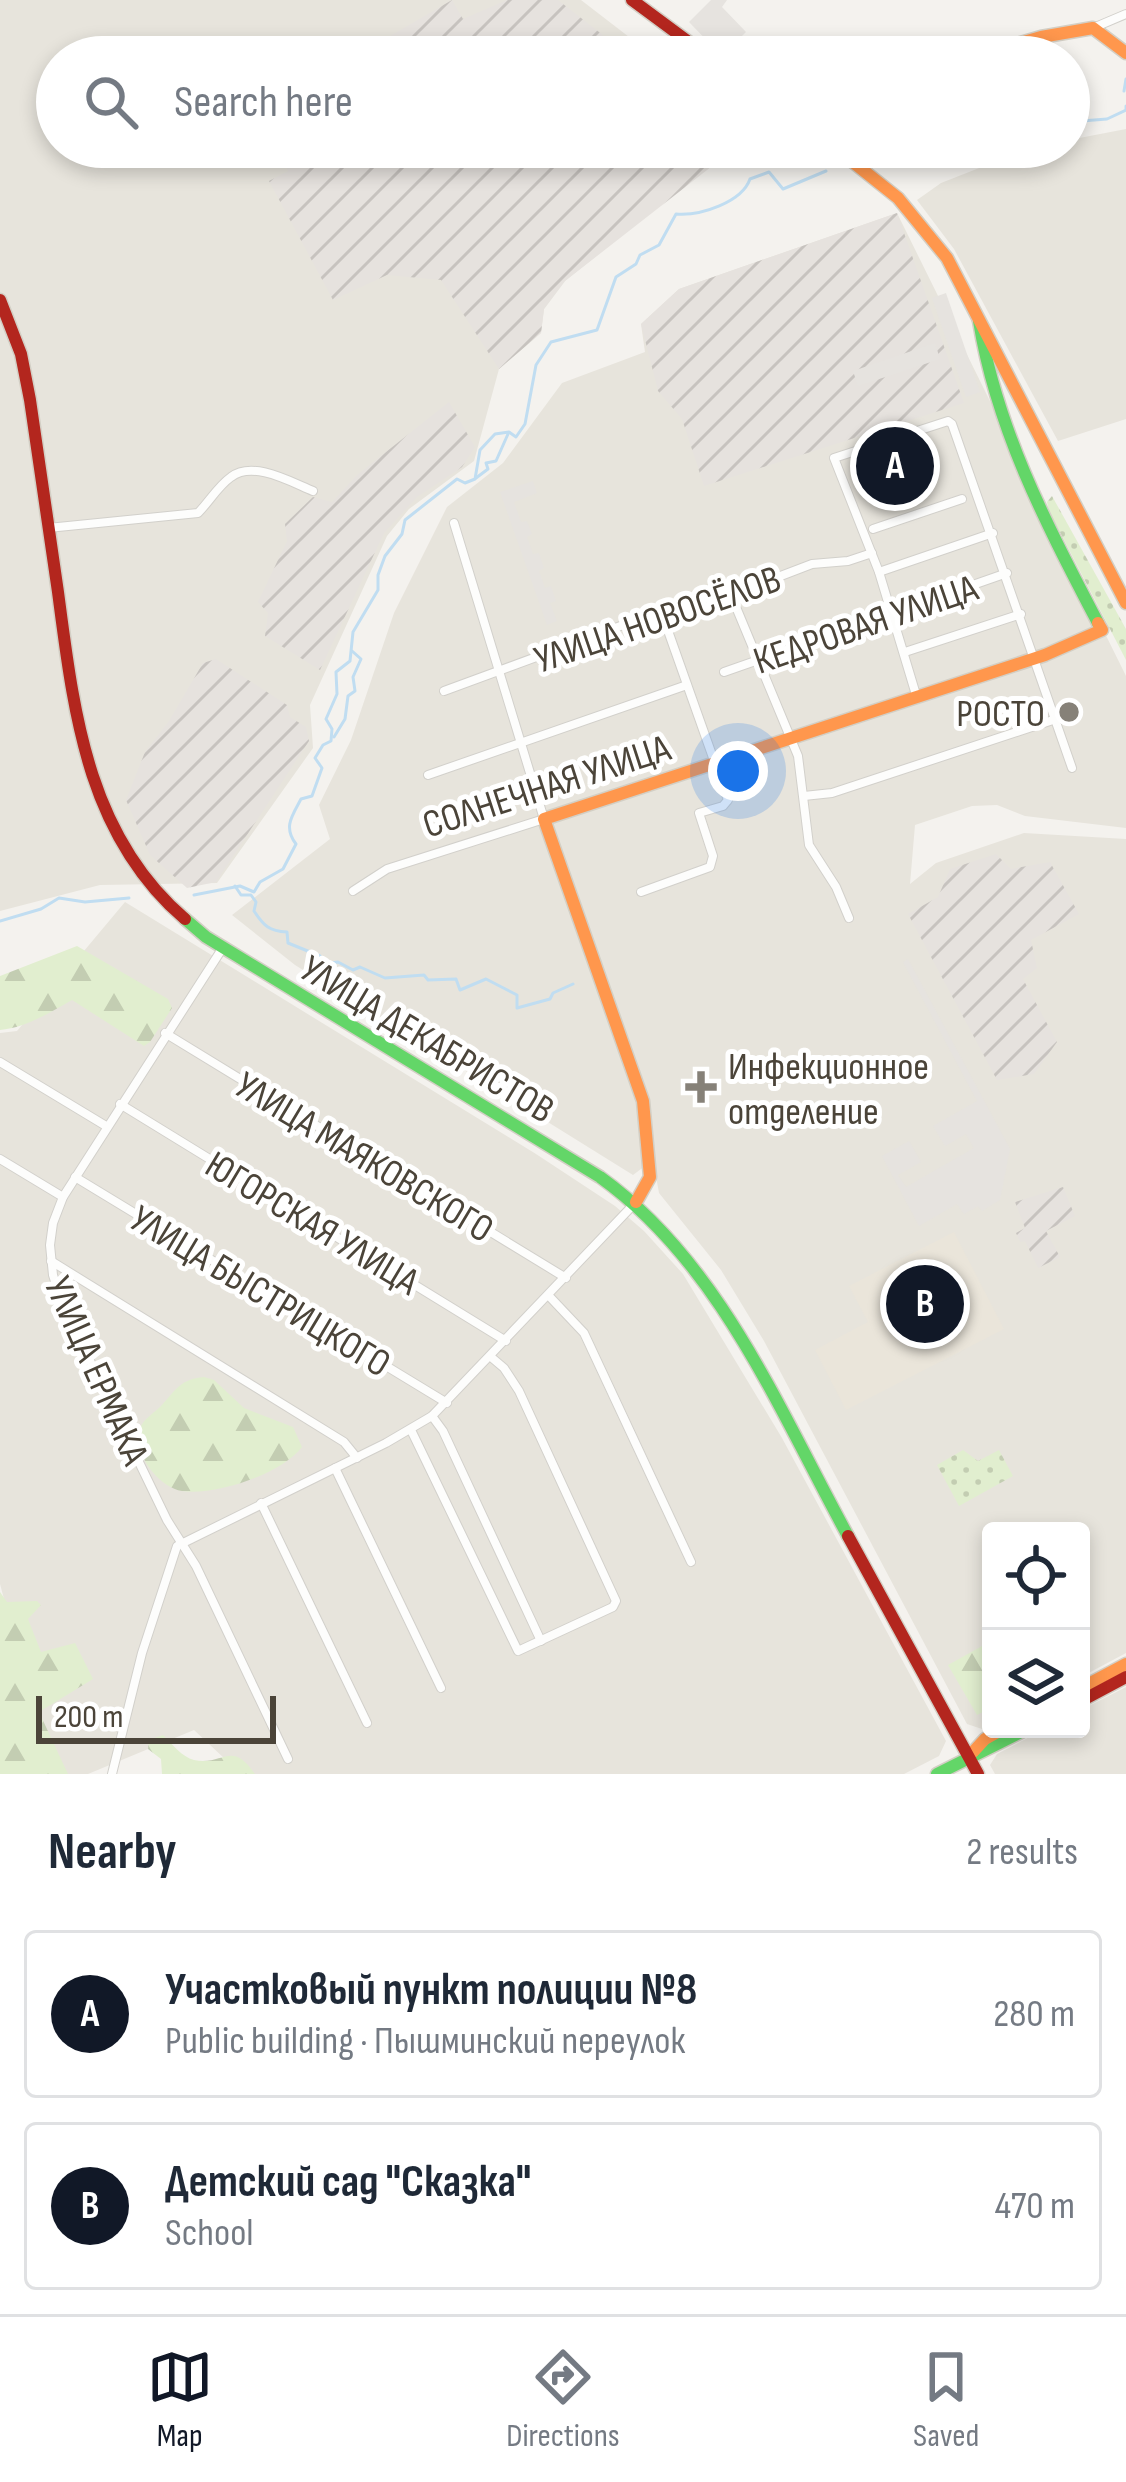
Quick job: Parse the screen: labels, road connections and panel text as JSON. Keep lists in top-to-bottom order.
{
  "streets": {
    "main road": ["СОЛНЕЧНАЯ УЛИЦА", "УЛИЦА ДЕКАБРИСТОВ"],
    "street": [
      "УЛИЦА НОВОСЁЛОВ",
      "КЕДРОВАЯ УЛИЦА",
      "УЛИЦА МАЯКОВСКОГО",
      "ЮГОРСКАЯ УЛИЦА",
      "УЛИЦА БЫСТРИЦКОГО",
      "УЛИЦА ЕРМАКА"
    ]
  },
  "crossings": [
    ["УЛИЦА ДЕКАБРИСТОВ", "УЛИЦА ЕРМАКА"],
    ["УЛИЦА МАЯКОВСКОГО", "УЛИЦА ЕРМАКА"],
    ["ЮГОРСКАЯ УЛИЦА", "УЛИЦА ЕРМАКА"],
    ["УЛИЦА БЫСТРИЦКОГО", "УЛИЦА ЕРМАКА"]
  ],
  "places": {
    "other": ["РОСТО"],
    "health": ["Инфекционное отделение"]
  },
  "scale_bar": "200 m",
  "page": {
    "search": "Search here",
    "pins": ["A", "B"],
    "scale": "200 m",
    "heading": ["Nearby", "2 results"],
    "list": [
      {
        "mark": "A",
        "name": "Участковый пункт полиции №8",
        "note": "Public building · Пышминский переулок",
        "value": "280 m"
      },
      {
        "mark": "B",
        "name": "Детский сад \"Сказка\"",
        "note": "School",
        "value": "470 m"
      }
    ],
    "nav": ["Map", "Directions", "Saved"]
  }
}
